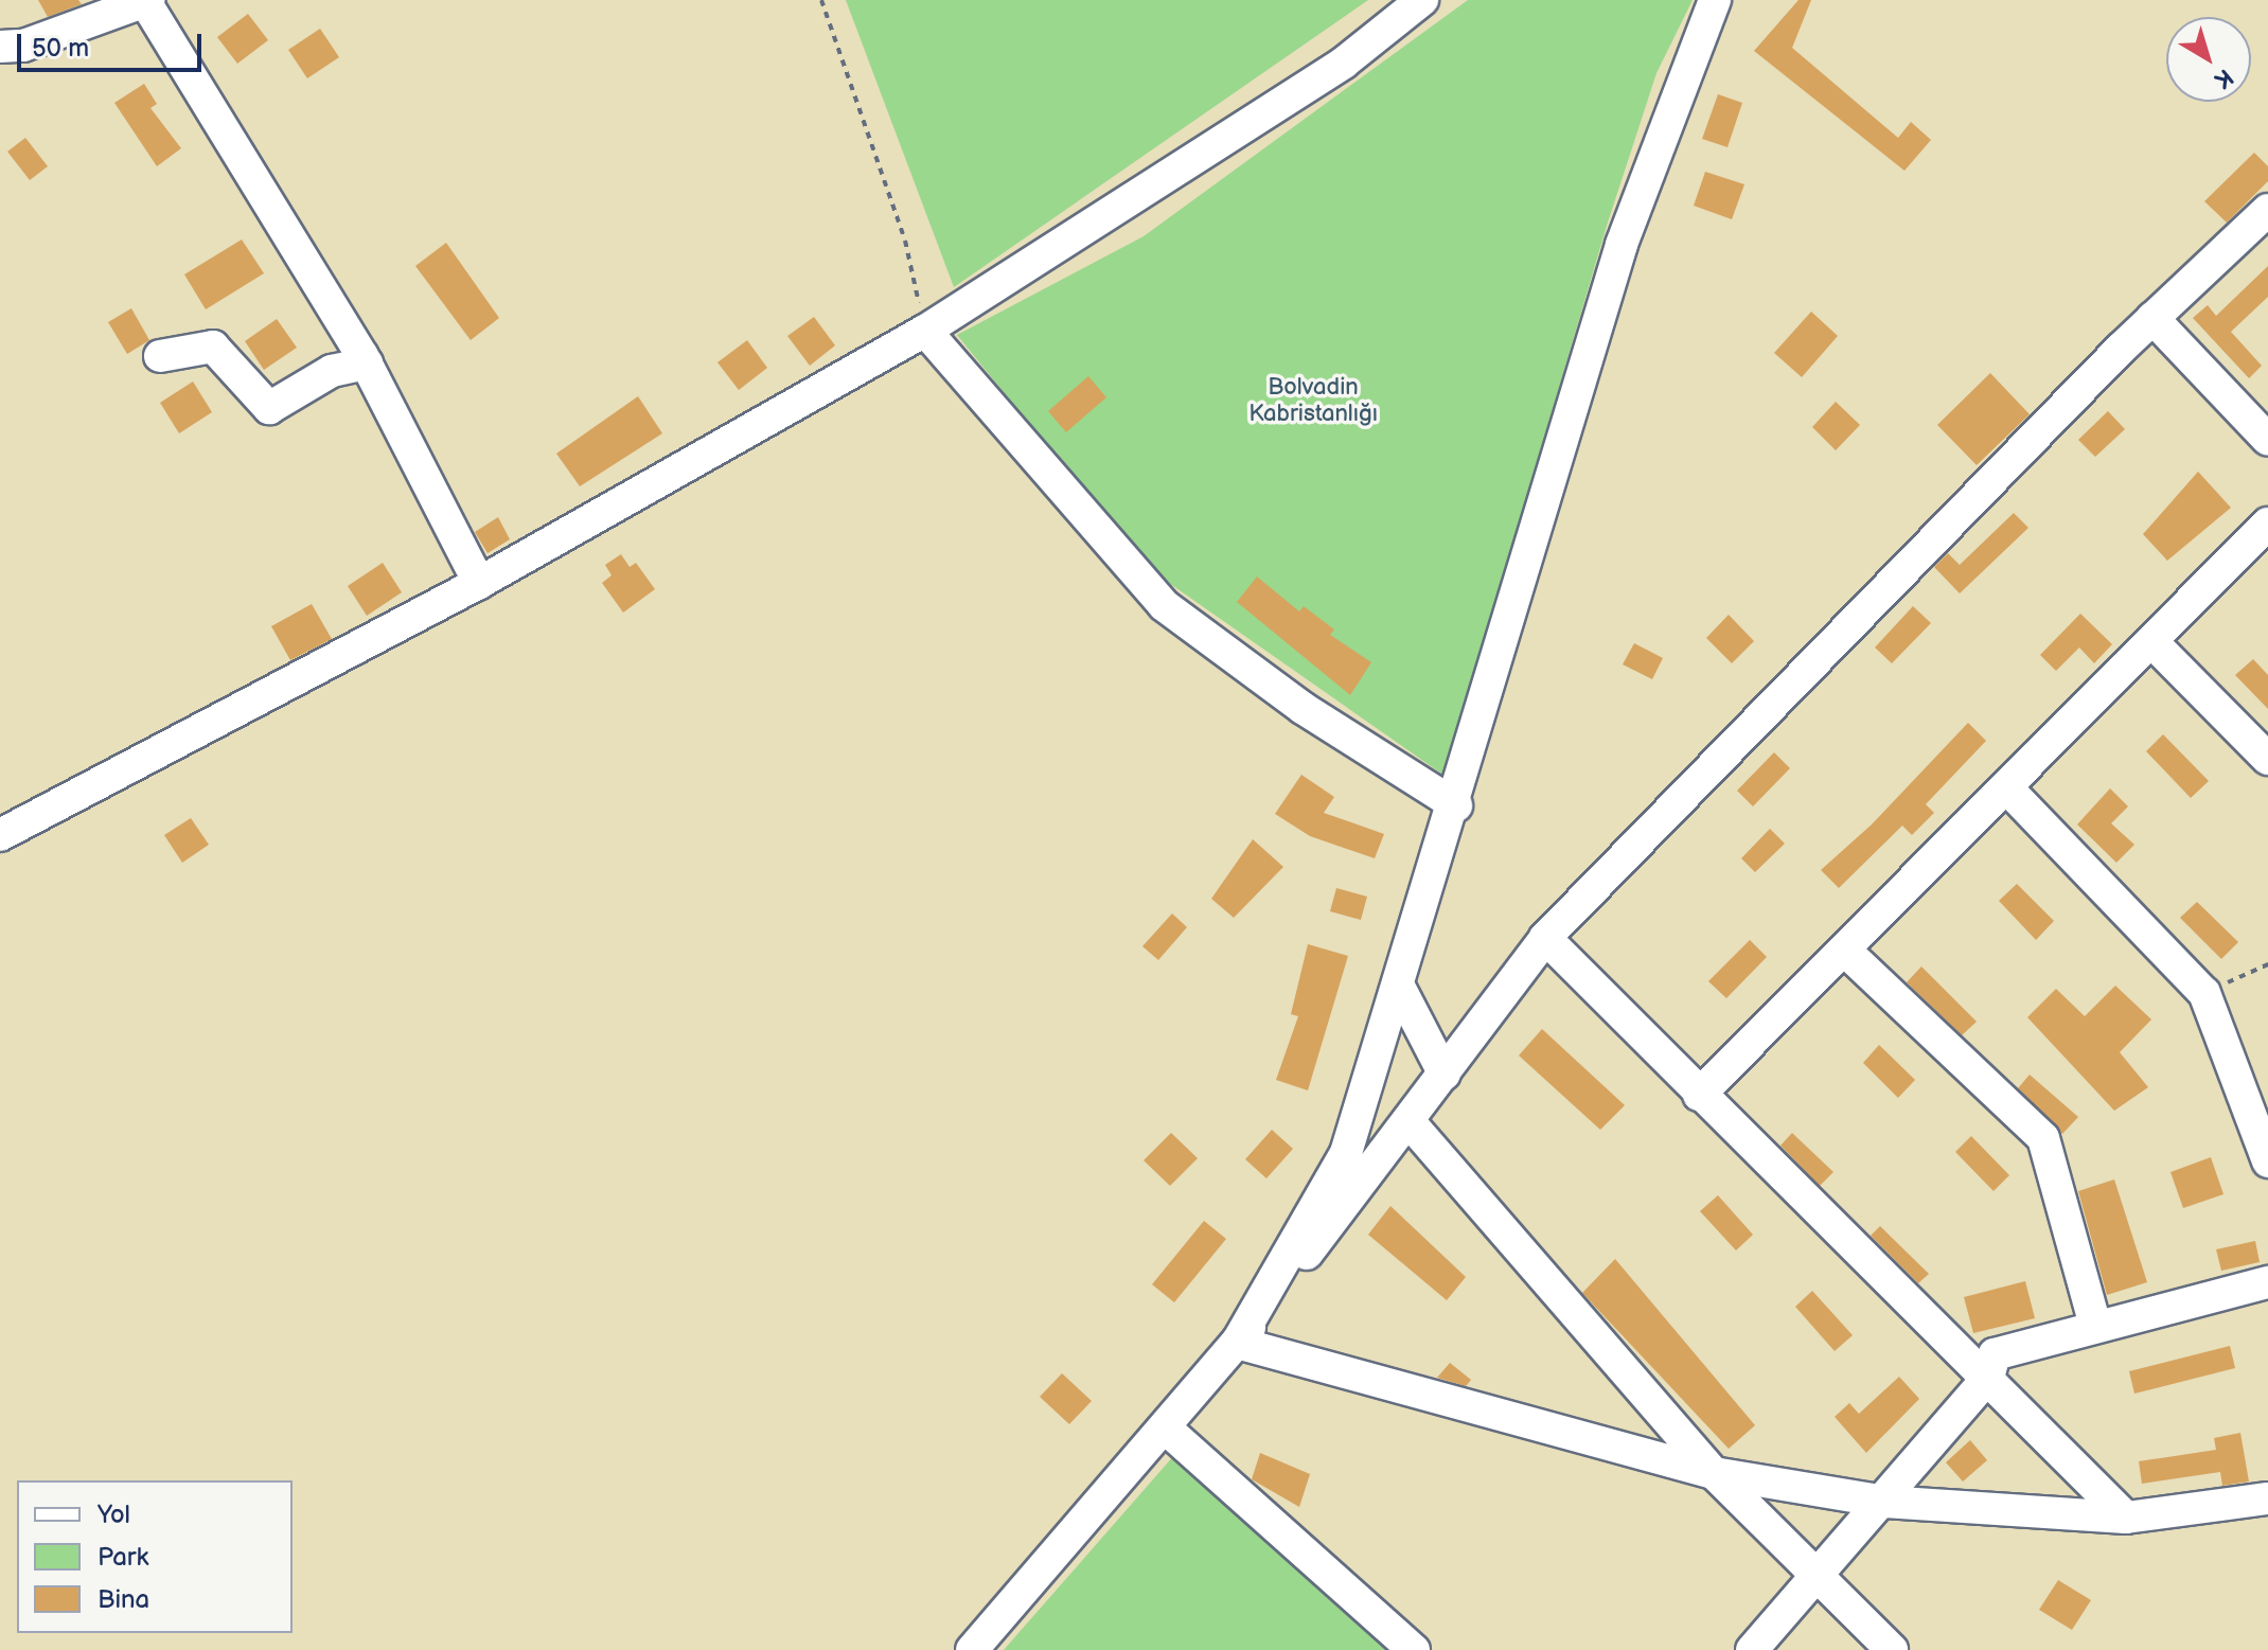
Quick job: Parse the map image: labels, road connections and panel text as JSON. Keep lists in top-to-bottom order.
{
  "parks": ["Bolvadin Kabristanlığı"],
  "legend": ["Yol", "Park", "Bina"],
  "scale_bar": "50 m",
  "north": "bottom right"
}
